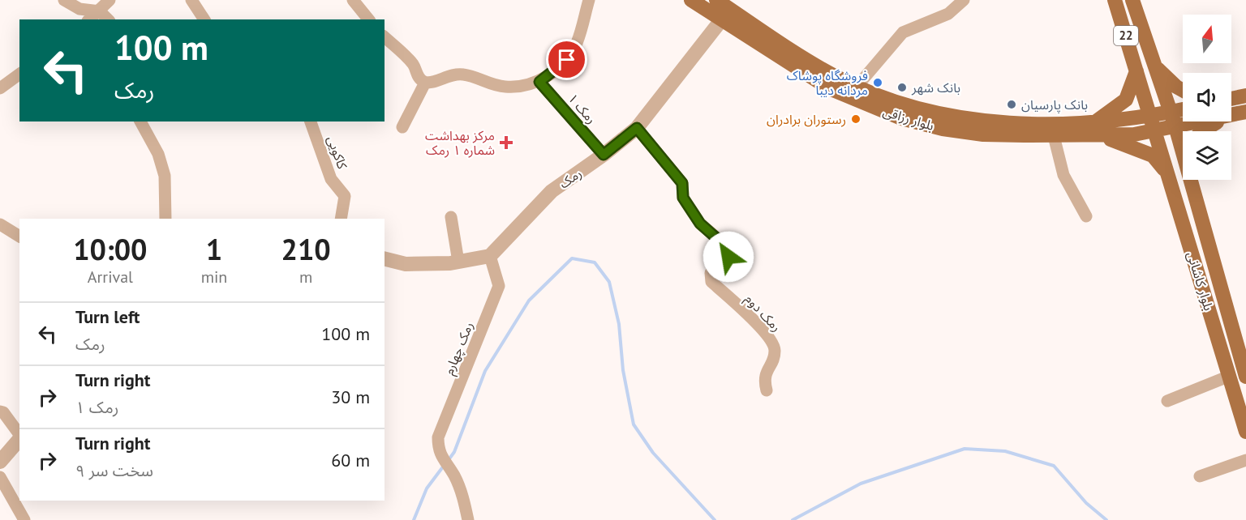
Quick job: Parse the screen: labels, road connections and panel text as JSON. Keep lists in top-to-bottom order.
{
  "streets": {
    "main road": ["22", "بلوار رزاقی", "بلوار کاشانی"],
    "street": [
      "رمک ۱",
      "کاکویی",
      "رمک",
      "رمک دوم",
      "رمک چهارم"
    ]
  },
  "crossings": [
    ["22", "بلوار رزاقی"],
    ["22", "بلوار کاشانی"],
    ["رمک ۱", "رمک"],
    ["بلوار رزاقی", "رمک"],
    ["بلوار رزاقی", "بلوار کاشانی"],
    ["رمک", "رمک دوم"],
    ["رمک", "رمک چهارم"]
  ],
  "places": {
    "other": [
      "فروشگاه پوشاک مردانه دیبا",
      "بانک شهر",
      "بانک پارسیان",
      "رستوران برادران"
    ],
    "health": ["مرکز بهداشت شماره ۱ رمک"]
  },
  "north": "top",
  "page": {
    "turn": ["100 m", "رمک"],
    "eta": [
      "10:00",
      "Arrival",
      "1",
      "min",
      "210",
      "m"
    ],
    "list": [
      {
        "name": "Turn left",
        "note": "رمک",
        "value": "100 m"
      },
      {
        "name": "Turn right",
        "note": "رمک ۱",
        "value": "30 m"
      },
      {
        "name": "Turn right",
        "note": "سخت سر ۹",
        "value": "60 m"
      }
    ]
  }
}
